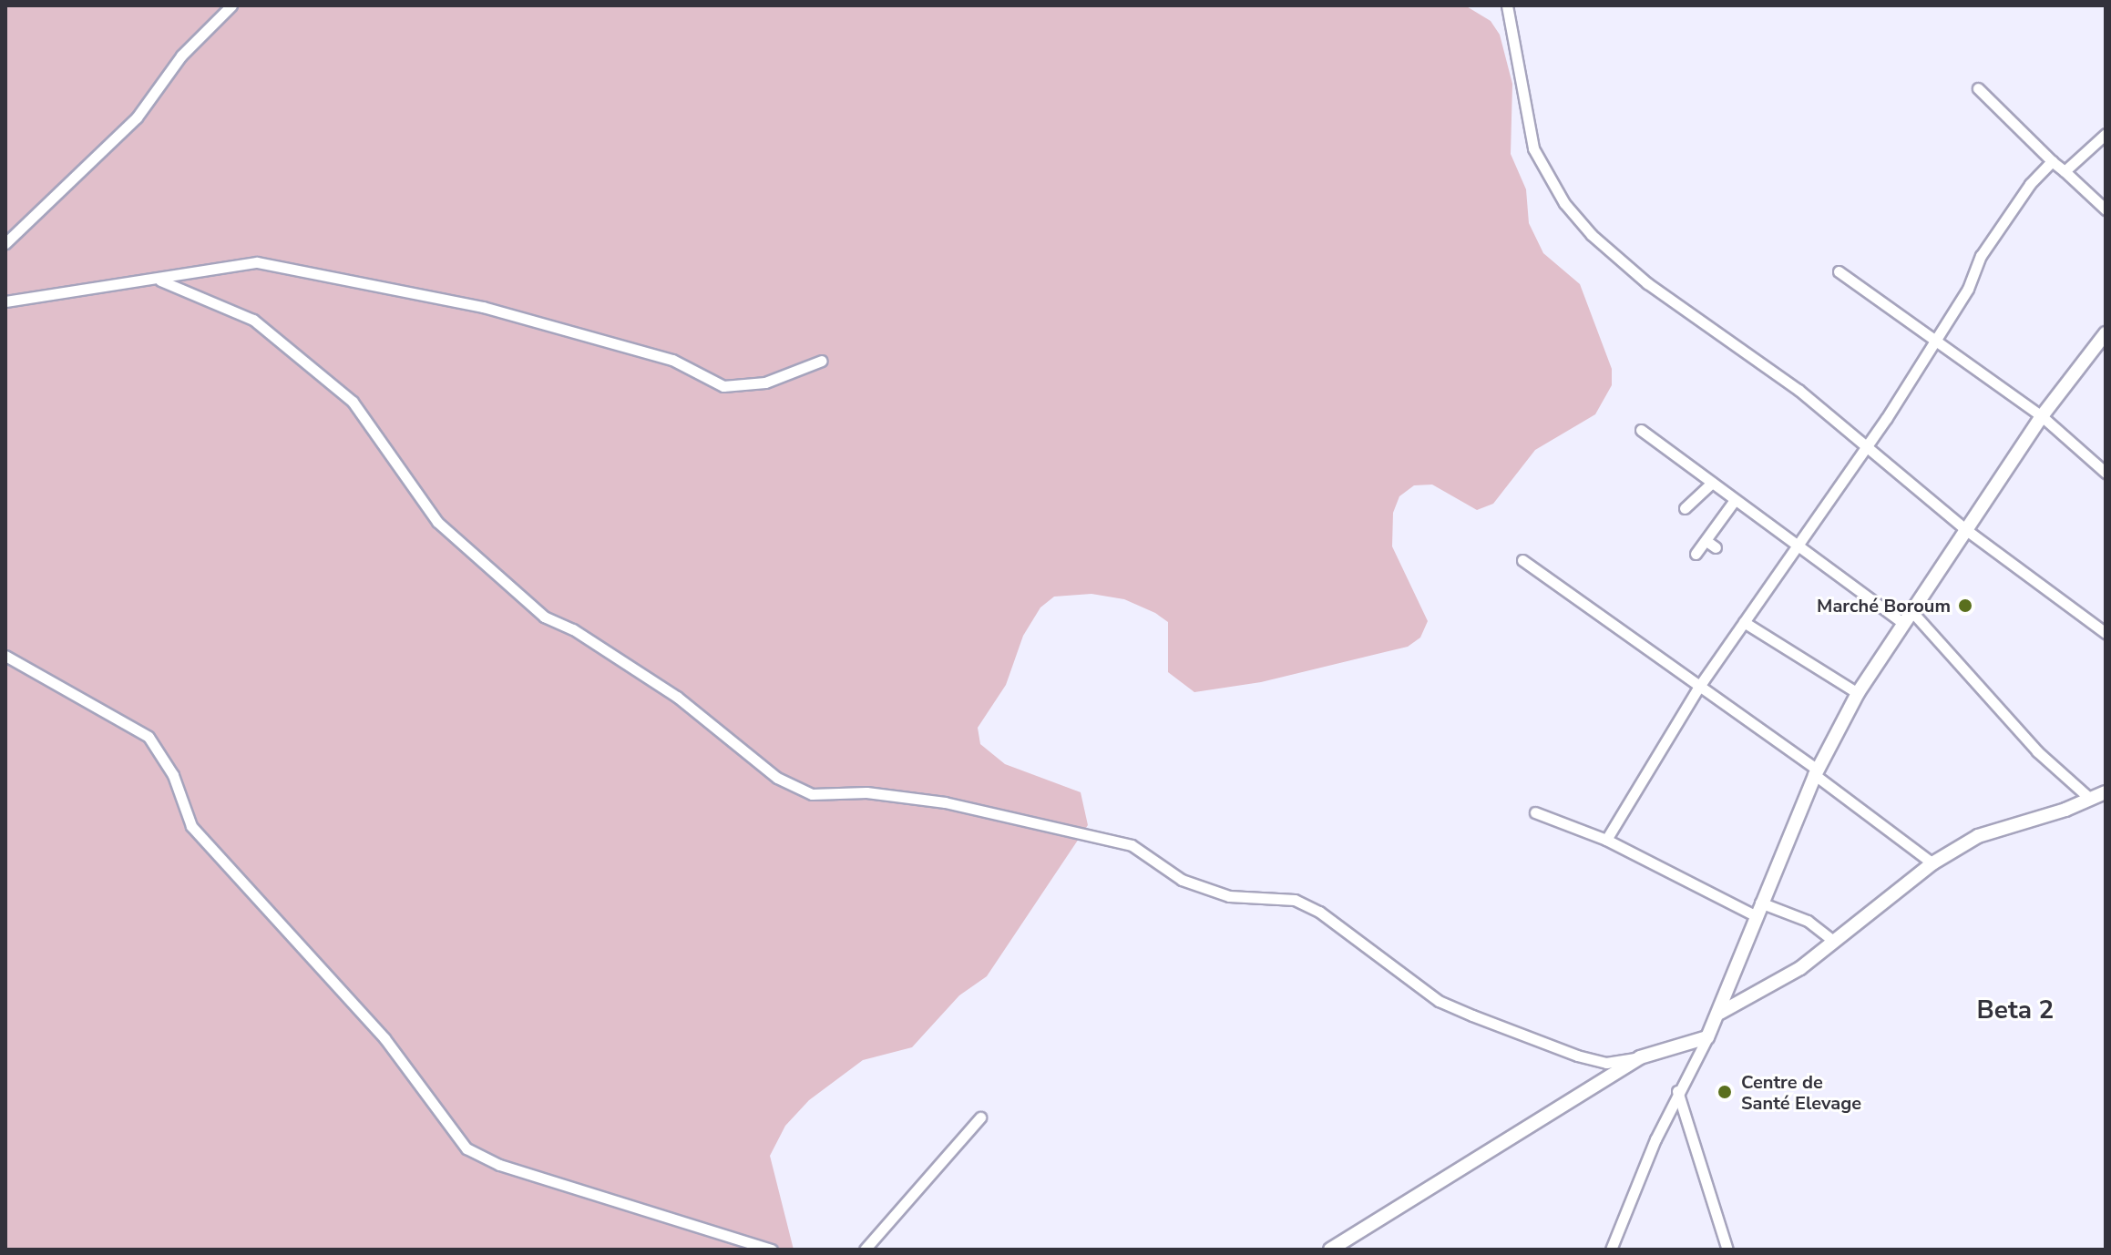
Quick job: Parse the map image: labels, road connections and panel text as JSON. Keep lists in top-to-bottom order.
{
  "districts": ["Beta 2"],
  "places": ["Marché Boroum", "Centre de Santé Elevage"]
}
